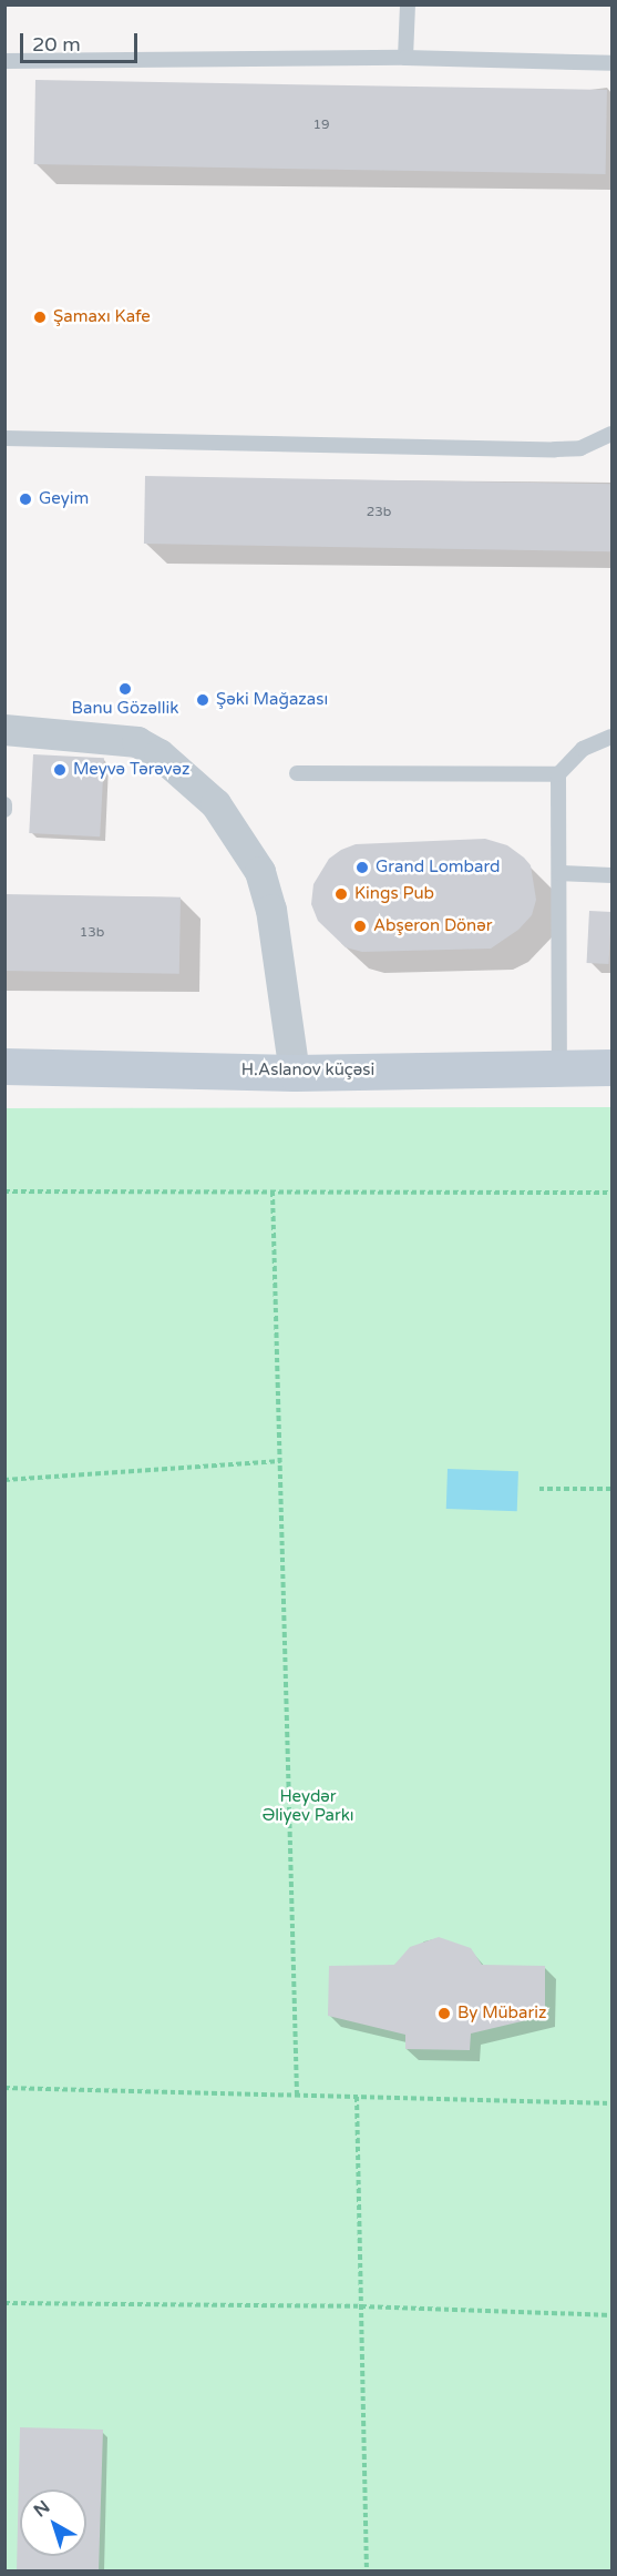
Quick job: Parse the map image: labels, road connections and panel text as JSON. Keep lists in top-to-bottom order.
{
  "streets": {
    "street": ["H.Aslanov küçəsi"]
  },
  "parks": ["Heydər Əliyev Parkı"],
  "places": [
    "Şamaxı Kafe",
    "Geyim",
    "Banu Gözəllik",
    "Şəki Mağazası",
    "Meyvə Tərəvəz",
    "Grand Lombard",
    "Kings Pub",
    "Abşeron Dönər",
    "By Mübariz"
  ],
  "house_numbers": ["19", "23b", "13b"],
  "scale_bar": "20 m",
  "north": "top left"
}
